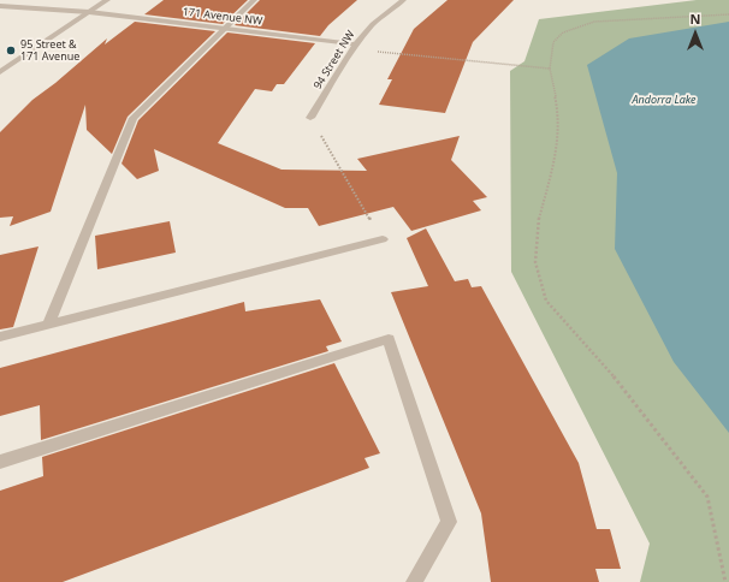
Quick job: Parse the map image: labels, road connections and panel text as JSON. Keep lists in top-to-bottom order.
{
  "streets": {
    "street": ["171 Avenue NW", "94 Street NW"]
  },
  "crossings": [
    ["171 Avenue NW", "94 Street NW"]
  ],
  "water": ["Andorra Lake"],
  "places": ["95 Street & 171 Avenue"],
  "north": "top"
}
